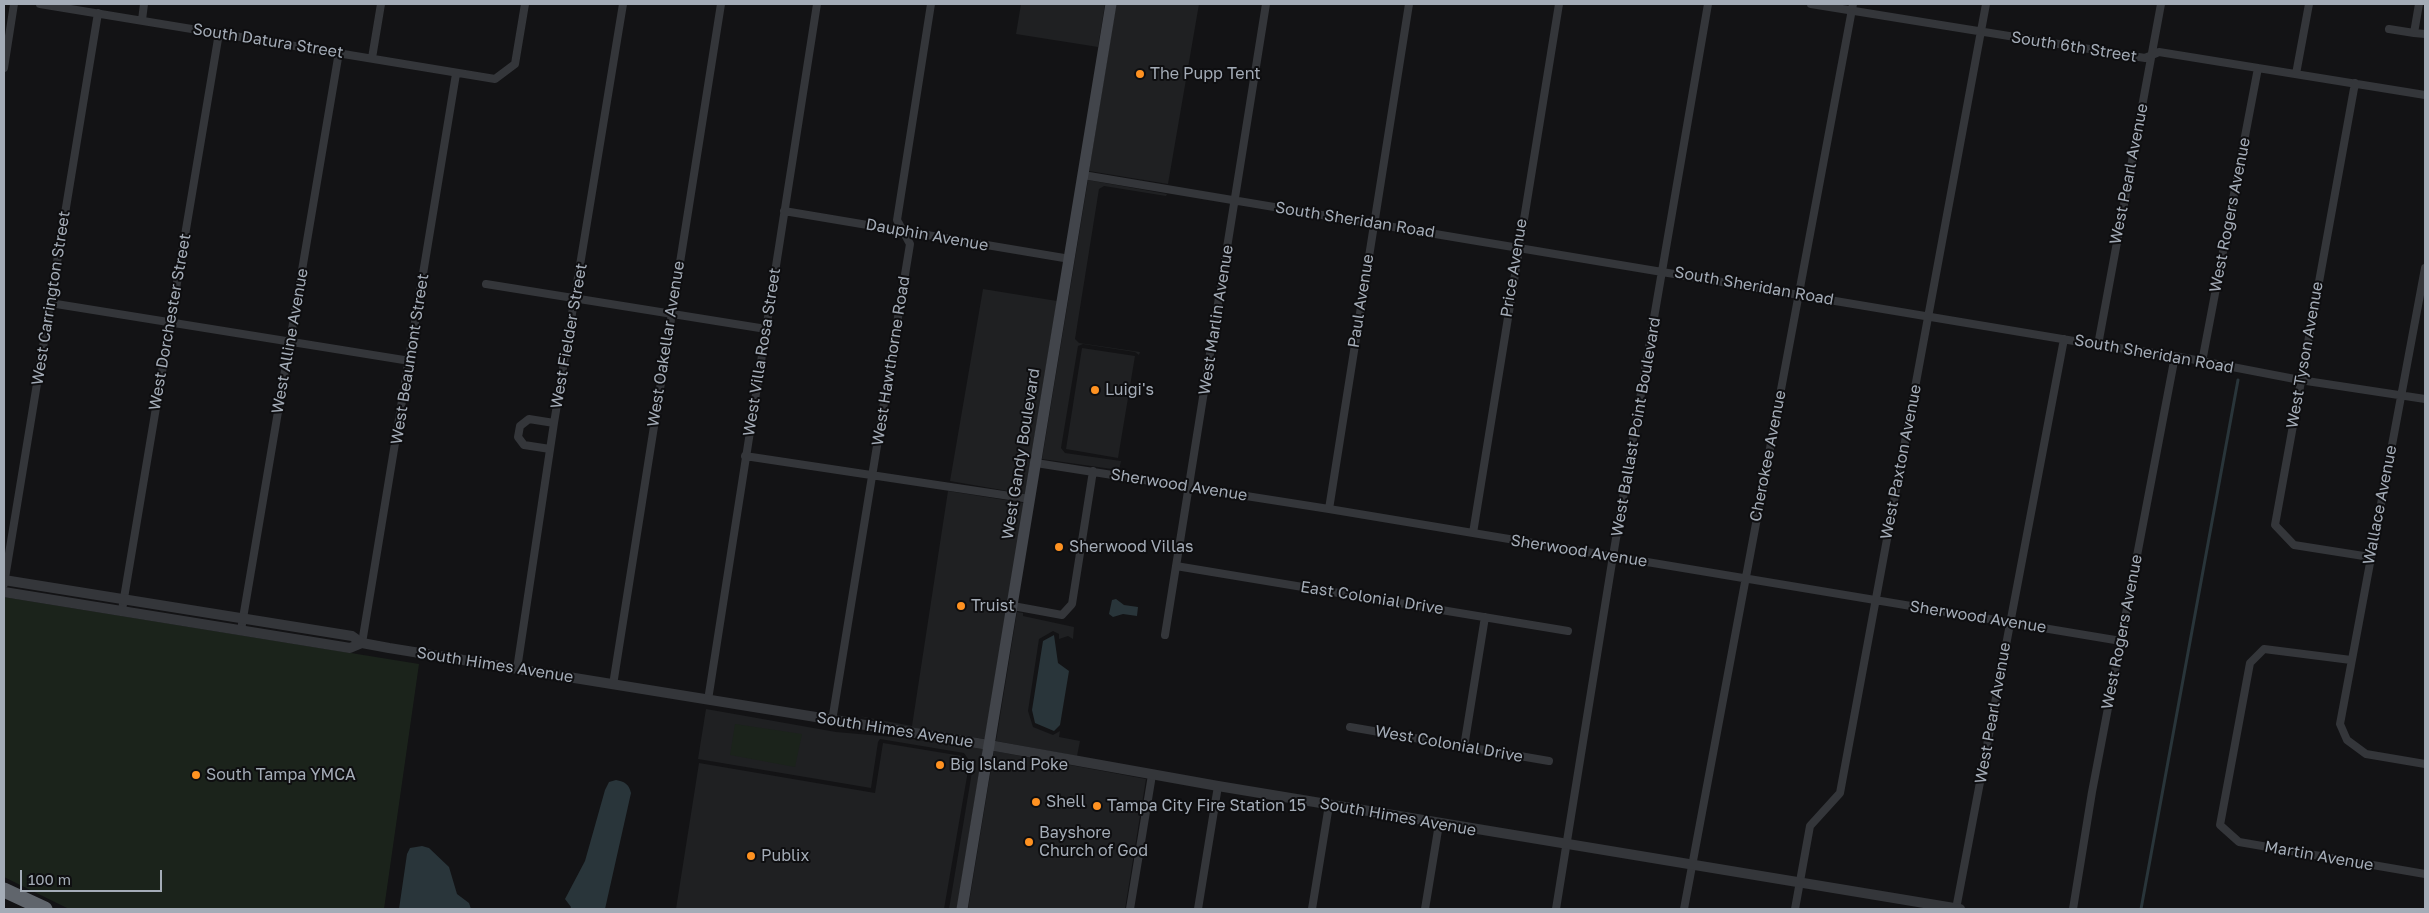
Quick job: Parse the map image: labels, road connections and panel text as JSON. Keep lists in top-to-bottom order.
{
  "streets": {
    "main road": ["West Gandy Boulevard"],
    "street": [
      "South Datura Street",
      "South 6th Street",
      "West Pearl Avenue",
      "West Rogers Avenue",
      "South Sheridan Road",
      "Dauphin Avenue",
      "Price Avenue",
      "West Carrington Street",
      "Paul Avenue",
      "West Marlin Avenue",
      "West Dorchester Street",
      "West Fielder Street",
      "West Alline Avenue",
      "West Oakellar Avenue",
      "West Villa Rosa Street",
      "West Tyson Avenue",
      "West Beaumont Street",
      "West Hawthorne Road",
      "West Ballast Point Boulevard",
      "Cherokee Avenue",
      "West Paxton Avenue",
      "Sherwood Avenue",
      "Wallace Avenue",
      "East Colonial Drive",
      "South Himes Avenue",
      "West Colonial Drive",
      "Martin Avenue"
    ]
  },
  "crossings": [
    ["South Datura Street", "West Carrington Street"],
    ["South Datura Street", "West Dorchester Street"],
    ["South Datura Street", "West Alline Avenue"],
    ["South Datura Street", "West Beaumont Street"],
    ["South 6th Street", "West Pearl Avenue"],
    ["South 6th Street", "West Rogers Avenue"],
    ["South 6th Street", "West Tyson Avenue"],
    ["South 6th Street", "Cherokee Avenue"],
    ["South 6th Street", "West Paxton Avenue"],
    ["West Pearl Avenue", "South Sheridan Road"],
    ["West Pearl Avenue", "Sherwood Avenue"],
    ["West Pearl Avenue", "South Himes Avenue"],
    ["West Rogers Avenue", "South Sheridan Road"],
    ["West Rogers Avenue", "Sherwood Avenue"],
    ["South Sheridan Road", "Price Avenue"],
    ["South Sheridan Road", "Paul Avenue"],
    ["South Sheridan Road", "West Marlin Avenue"],
    ["South Sheridan Road", "West Tyson Avenue"],
    ["South Sheridan Road", "West Ballast Point Boulevard"],
    ["South Sheridan Road", "West Gandy Boulevard"],
    ["South Sheridan Road", "Cherokee Avenue"],
    ["South Sheridan Road", "West Paxton Avenue"],
    ["South Sheridan Road", "Wallace Avenue"],
    ["Dauphin Avenue", "West Villa Rosa Street"],
    ["Dauphin Avenue", "West Hawthorne Road"],
    ["Dauphin Avenue", "West Gandy Boulevard"],
    ["Price Avenue", "Sherwood Avenue"],
    ["West Carrington Street", "South Himes Avenue"],
    ["Paul Avenue", "Sherwood Avenue"],
    ["West Marlin Avenue", "Sherwood Avenue"],
    ["West Marlin Avenue", "East Colonial Drive"],
    ["West Dorchester Street", "South Himes Avenue"],
    ["West Fielder Street", "South Himes Avenue"],
    ["West Alline Avenue", "South Himes Avenue"],
    ["West Oakellar Avenue", "South Himes Avenue"],
    ["West Villa Rosa Street", "South Himes Avenue"],
    ["West Tyson Avenue", "Wallace Avenue"],
    ["West Beaumont Street", "South Himes Avenue"],
    ["West Hawthorne Road", "South Himes Avenue"],
    ["West Ballast Point Boulevard", "Sherwood Avenue"],
    ["West Ballast Point Boulevard", "South Himes Avenue"],
    ["West Gandy Boulevard", "Sherwood Avenue"],
    ["West Gandy Boulevard", "South Himes Avenue"],
    ["Cherokee Avenue", "Sherwood Avenue"],
    ["Cherokee Avenue", "South Himes Avenue"],
    ["West Paxton Avenue", "Sherwood Avenue"],
    ["West Paxton Avenue", "South Himes Avenue"],
    ["Wallace Avenue", "Martin Avenue"]
  ],
  "places": [
    "The Pupp Tent",
    "Luigi's",
    "Sherwood Villas",
    "Truist",
    "Big Island Poke",
    "South Tampa YMCA",
    "Shell",
    "Tampa City Fire Station 15",
    "Bayshore Church of God",
    "Publix"
  ],
  "scale_bar": "100 m"
}
